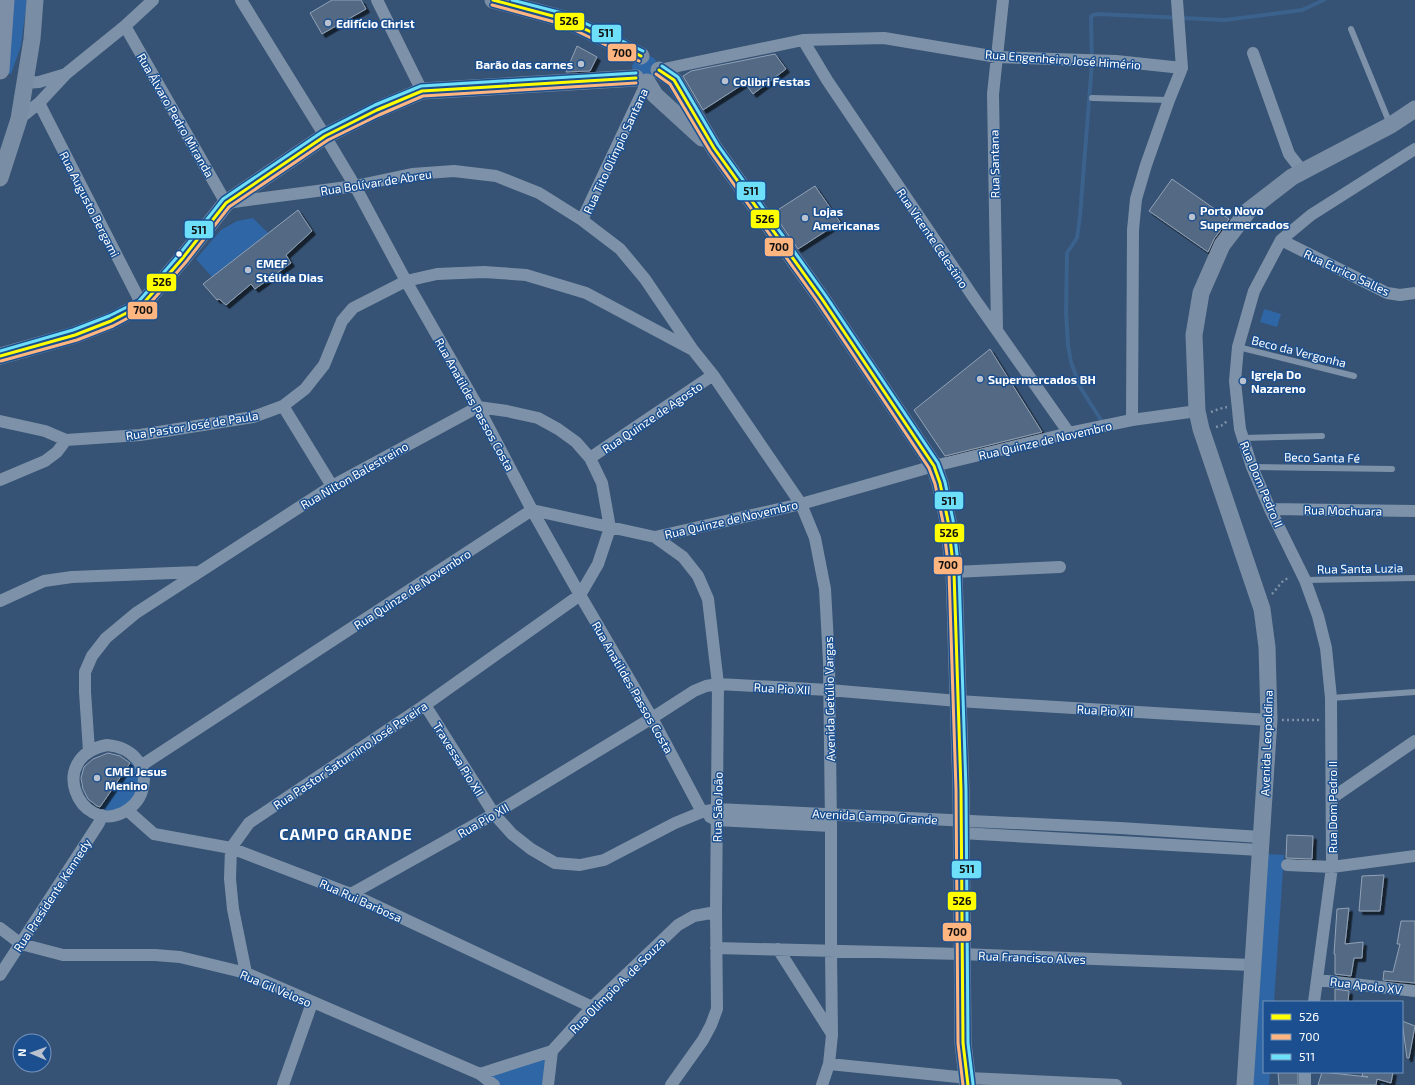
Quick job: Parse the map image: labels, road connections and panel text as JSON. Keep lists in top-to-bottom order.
{
  "streets": {
    "main road": ["Avenida Leopoldina"],
    "street": [
      "Rua Engenheiro José Himério",
      "Rua Álvaro Pedro Miranda",
      "Rua Tito Olímpio Santana",
      "Rua Santana",
      "Rua Bolívar de Abreu",
      "Rua Augusto Bergami",
      "Rua Vicente Celestino",
      "Rua Eurico Salles",
      "Rua Anatildes Passos Costa",
      "Rua Quinze de Agosto",
      "Rua Pastor José de Paula",
      "Rua Quinze de Novembro",
      "Rua Nilton Balestreino",
      "Rua Dom Pedro II",
      "Rua Mochuara",
      "Rua Pio XII",
      "Avenida Getúlio Vargas",
      "Rua Pastor Saturnino José Pereira",
      "Travessa Pio XII",
      "Rua São João",
      "Avenida Campo Grande",
      "Rua Presidente Kennedy",
      "Rua Rui Barbosa",
      "Rua Francisco Alves",
      "Rua Olímpio A. de Souza",
      "Rua Apolo XV",
      "Rua Gil Veloso"
    ],
    "lane": ["Beco da Vergonha", "Beco Santa Fé", "Rua Santa Luzia"]
  },
  "crossings": [
    ["Rua Engenheiro José Himério", "Rua Tito Olímpio Santana"],
    ["Rua Engenheiro José Himério", "Rua Santana"],
    ["Rua Engenheiro José Himério", "Rua Vicente Celestino"],
    ["Rua Álvaro Pedro Miranda", "Rua Bolívar de Abreu"],
    ["Rua Tito Olímpio Santana", "Rua Bolívar de Abreu"],
    ["Rua Santana", "Rua Vicente Celestino"],
    ["Rua Bolívar de Abreu", "Rua Anatildes Passos Costa"],
    ["Rua Bolívar de Abreu", "Rua Pastor José de Paula"],
    ["Rua Bolívar de Abreu", "Avenida Getúlio Vargas"],
    ["Rua Vicente Celestino", "Rua Quinze de Novembro"],
    ["Rua Eurico Salles", "Rua Dom Pedro II"],
    ["Beco da Vergonha", "Rua Dom Pedro II"],
    ["Rua Anatildes Passos Costa", "Rua Pastor José de Paula"],
    ["Rua Anatildes Passos Costa", "Rua Quinze de Novembro"],
    ["Rua Anatildes Passos Costa", "Rua Nilton Balestreino"],
    ["Rua Anatildes Passos Costa", "Rua Pio XII"],
    ["Rua Anatildes Passos Costa", "Rua Pastor Saturnino José Pereira"],
    ["Rua Anatildes Passos Costa", "Avenida Campo Grande"],
    ["Rua Quinze de Agosto", "Avenida Getúlio Vargas"],
    ["Rua Pastor José de Paula", "Avenida Getúlio Vargas"],
    ["Rua Quinze de Novembro", "Rua Nilton Balestreino"],
    ["Rua Quinze de Novembro", "Avenida Getúlio Vargas"],
    ["Rua Quinze de Novembro", "Avenida Leopoldina"],
    ["Rua Quinze de Novembro", "Rua São João"],
    ["Rua Quinze de Novembro", "Rua Presidente Kennedy"],
    ["Rua Quinze de Novembro", "Rua Rui Barbosa"],
    ["Beco Santa Fé", "Rua Dom Pedro II"],
    ["Rua Nilton Balestreino", "Rua Presidente Kennedy"],
    ["Rua Nilton Balestreino", "Rua Rui Barbosa"],
    ["Rua Dom Pedro II", "Rua Mochuara"],
    ["Rua Dom Pedro II", "Rua Santa Luzia"],
    ["Rua Dom Pedro II", "Rua Apolo XV"],
    ["Rua Pio XII", "Avenida Getúlio Vargas"],
    ["Rua Pio XII", "Avenida Leopoldina"],
    ["Rua Pio XII", "Travessa Pio XII"],
    ["Rua Pio XII", "Rua São João"],
    ["Rua Pio XII", "Rua Rui Barbosa"],
    ["Avenida Getúlio Vargas", "Avenida Campo Grande"],
    ["Avenida Getúlio Vargas", "Rua Francisco Alves"],
    ["Avenida Leopoldina", "Avenida Campo Grande"],
    ["Avenida Leopoldina", "Rua Francisco Alves"],
    ["Rua Pastor Saturnino José Pereira", "Travessa Pio XII"],
    ["Rua Pastor Saturnino José Pereira", "Rua Rui Barbosa"],
    ["Rua São João", "Avenida Campo Grande"],
    ["Rua São João", "Rua Francisco Alves"],
    ["Rua São João", "Rua Olímpio A. de Souza"],
    ["Rua Presidente Kennedy", "Rua Rui Barbosa"],
    ["Rua Presidente Kennedy", "Rua Gil Veloso"],
    ["Rua Rui Barbosa", "Rua Olímpio A. de Souza"]
  ],
  "districts": ["CAMPO GRANDE"],
  "places": [
    "Edifício Christ",
    "Barão das carnes",
    "Colibri Festas",
    "Porto Novo Supermercados",
    "Lojas Americanas",
    "EMEF Stélida Dias",
    "Supermercados BH",
    "Igreja Do Nazareno",
    "CMEI Jesus Menino"
  ],
  "lines": ["transit line 526", "transit line 511", "transit line 700"],
  "legend": ["526", "700", "511"],
  "north": "left"
}
